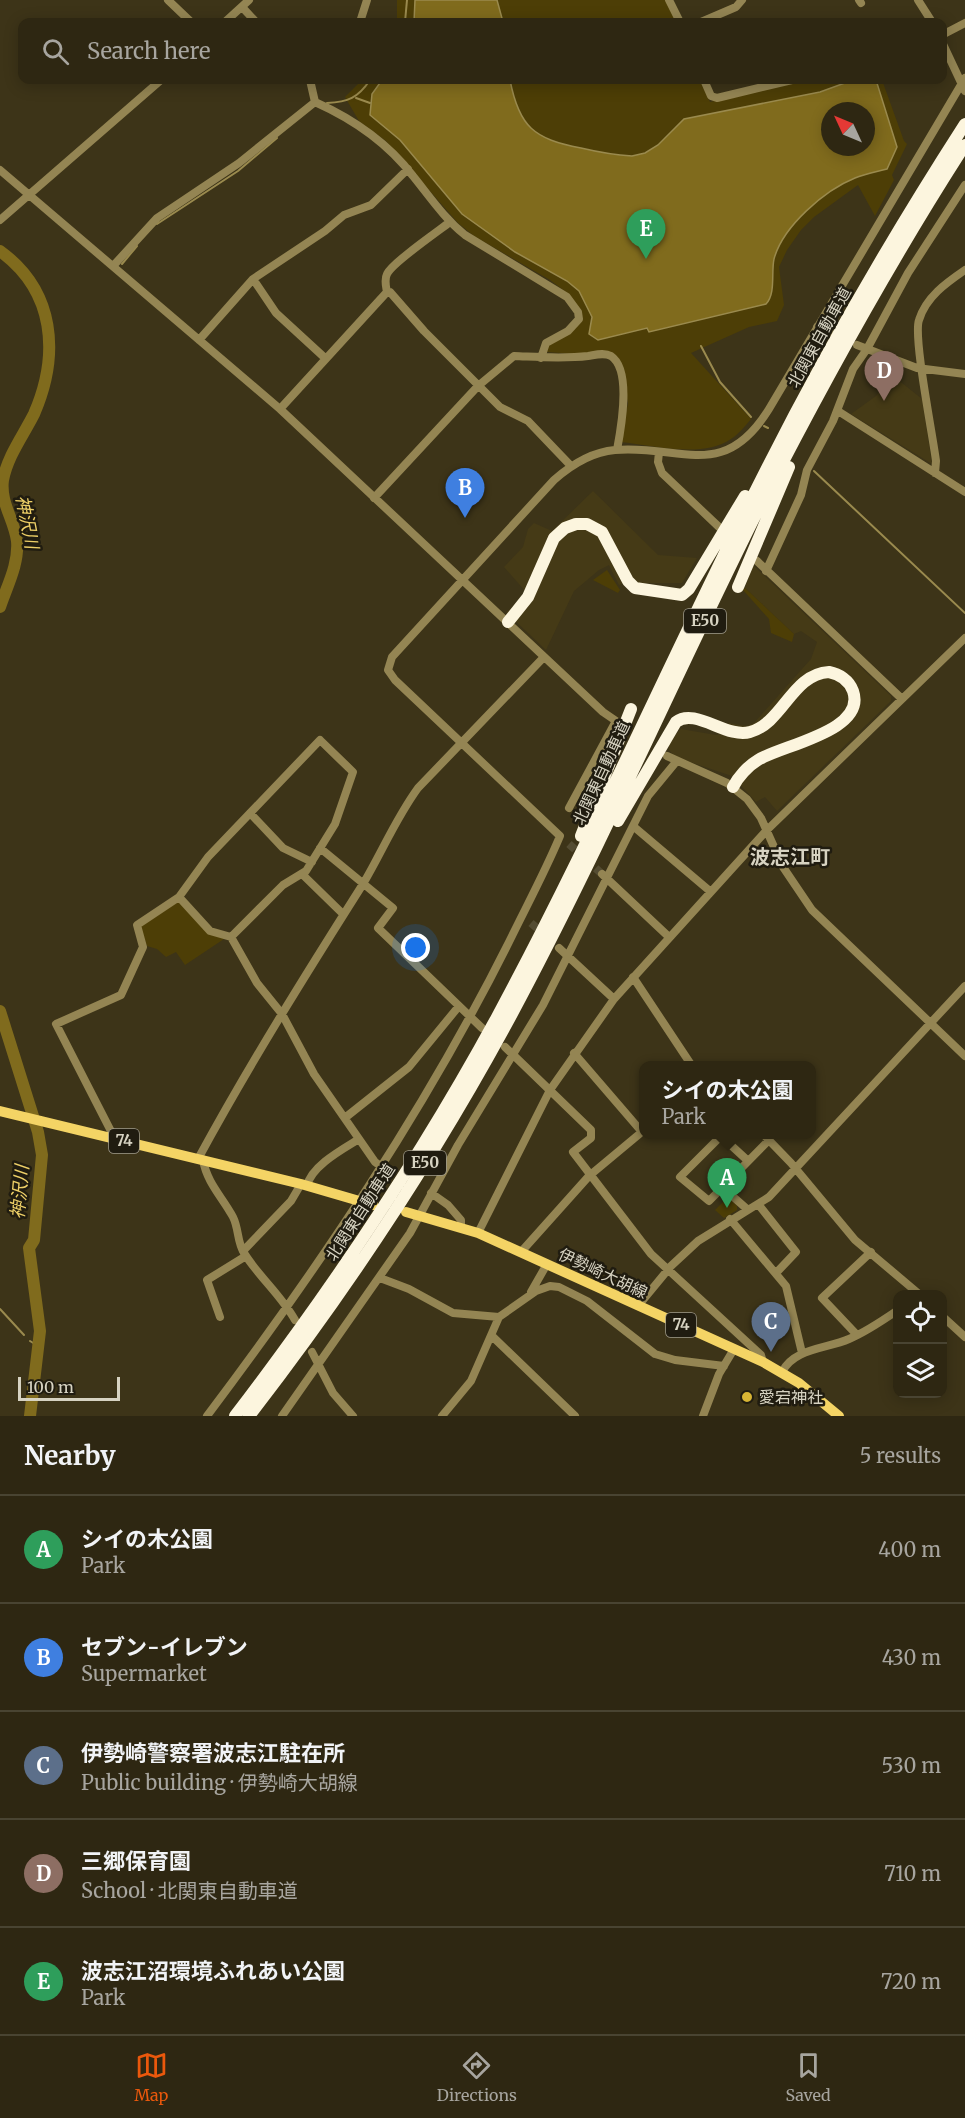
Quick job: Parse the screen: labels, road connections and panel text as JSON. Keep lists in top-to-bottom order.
{
  "streets": {
    "highway": ["北関東自動車道", "E50"],
    "main road": ["74", "伊勢崎大胡線"]
  },
  "districts": ["波志江町"],
  "water": ["神沢川"],
  "places": ["愛宕神社"],
  "scale_bar": "100 m",
  "north": "top left",
  "page": {
    "search": "Search here",
    "pins": [
      "E",
      "D",
      "B",
      "A",
      "C"
    ],
    "popup": ["シイの木公園", "Park"],
    "scale": "100 m",
    "heading": ["Nearby", "5 results"],
    "list": [
      {
        "mark": "A",
        "name": "シイの木公園",
        "note": "Park",
        "value": "400 m"
      },
      {
        "mark": "B",
        "name": "セブン-イレブン",
        "note": "Supermarket",
        "value": "430 m"
      },
      {
        "mark": "C",
        "name": "伊勢崎警察署波志江駐在所",
        "note": "Public building · 伊勢崎大胡線",
        "value": "530 m"
      },
      {
        "mark": "D",
        "name": "三郷保育園",
        "note": "School · 北関東自動車道",
        "value": "710 m"
      },
      {
        "mark": "E",
        "name": "波志江沼環境ふれあい公園",
        "note": "Park",
        "value": "720 m"
      }
    ],
    "nav": ["Map", "Directions", "Saved"]
  }
}
